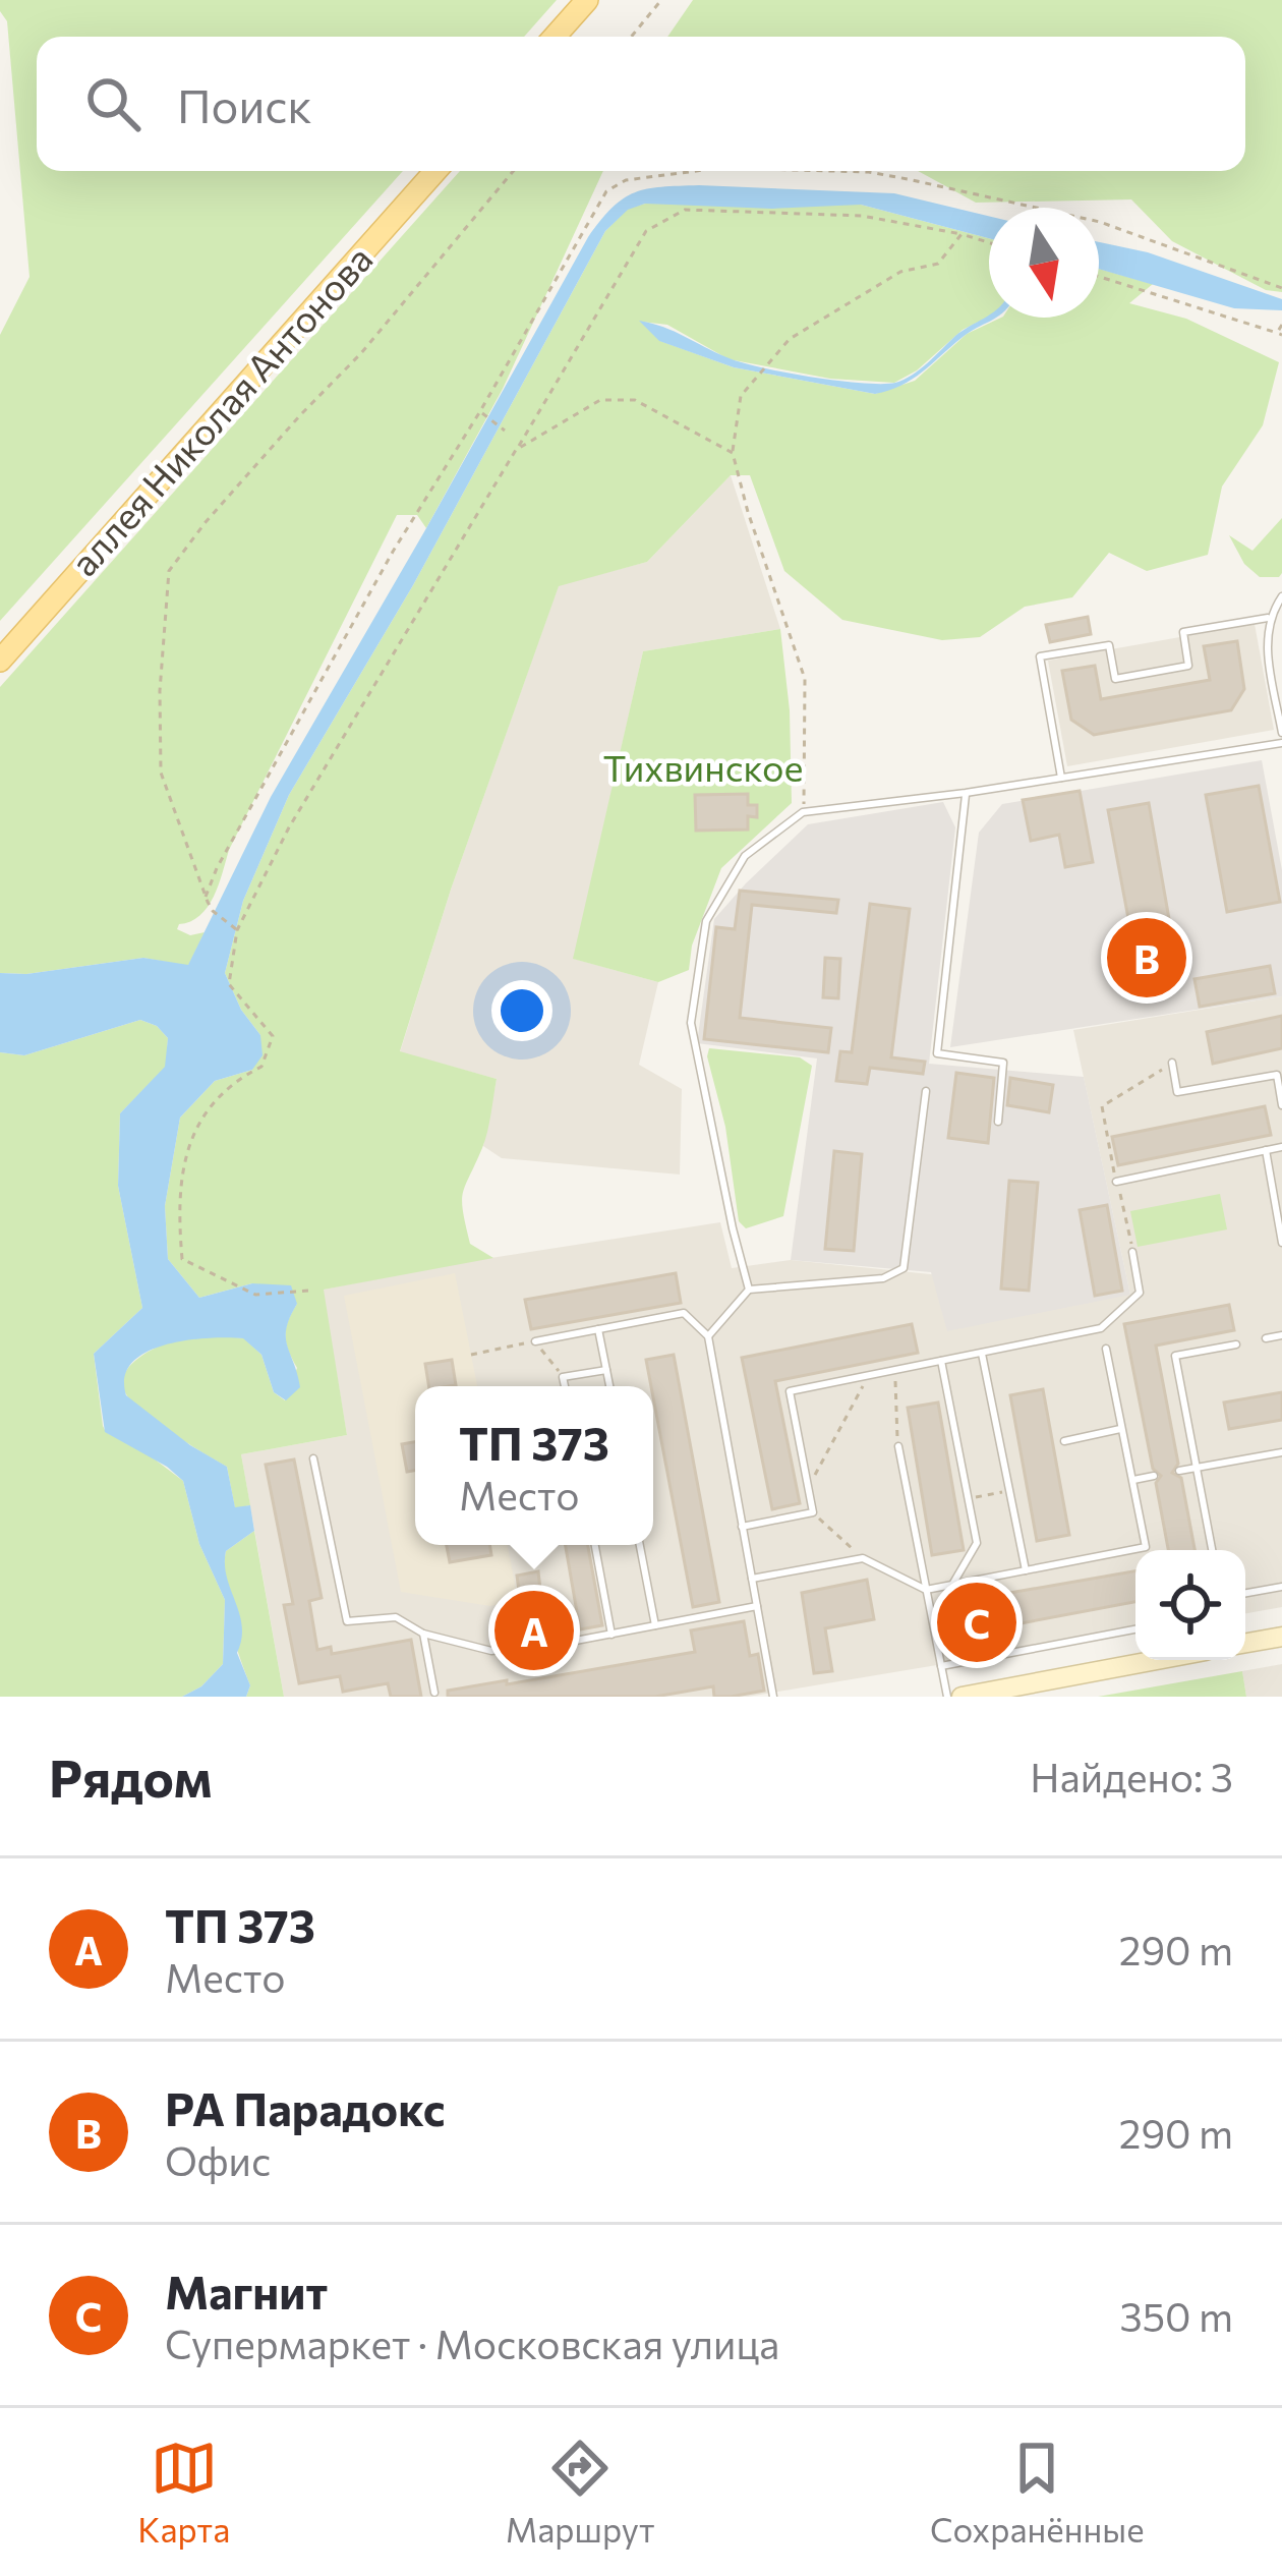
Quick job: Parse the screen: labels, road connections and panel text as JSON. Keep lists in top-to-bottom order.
{
  "streets": {
    "main road": ["аллея Николая Антонова"]
  },
  "parks": ["Тихвинское"],
  "north": "bottom",
  "page": {
    "search": "Поиск",
    "pins": ["B", "C", "A"],
    "popup": ["ТП 373", "Место"],
    "heading": ["Рядом", "Найдено: 3"],
    "list": [
      {
        "mark": "A",
        "name": "ТП 373",
        "note": "Место",
        "value": "290 m"
      },
      {
        "mark": "B",
        "name": "РА Парадокс",
        "note": "Офис",
        "value": "290 m"
      },
      {
        "mark": "C",
        "name": "Магнит",
        "note": "Супермаркет · Московская улица",
        "value": "350 m"
      }
    ],
    "nav": ["Карта", "Маршрут", "Сохранённые"]
  }
}
